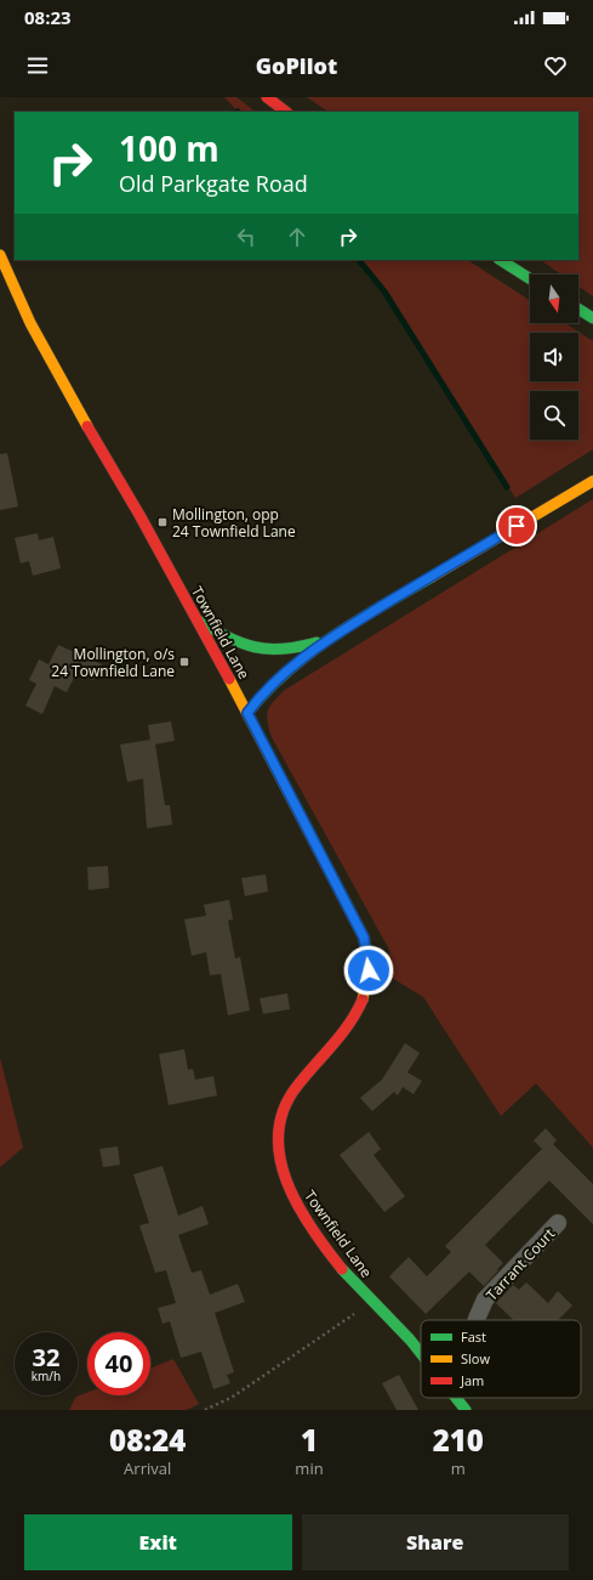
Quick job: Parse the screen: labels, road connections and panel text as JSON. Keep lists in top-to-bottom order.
{
  "streets": {
    "street": ["Townfield Lane", "Tarrant Court"]
  },
  "places": {
    "transit": ["Mollington, opp 24 Townfield Lane", "Mollington, o/s 24 Townfield Lane"]
  },
  "legend": ["Fast", "Slow", "Jam"],
  "north": "bottom",
  "page": {
    "status": "08:23",
    "header": "GoPilot",
    "turn": ["100 m", "Old Parkgate Road"],
    "speed": "32 km/h",
    "limit": "40",
    "eta": [
      "08:24",
      "Arrival",
      "1",
      "min",
      "210",
      "m"
    ],
    "buttons": ["Exit", "Share"]
  }
}
